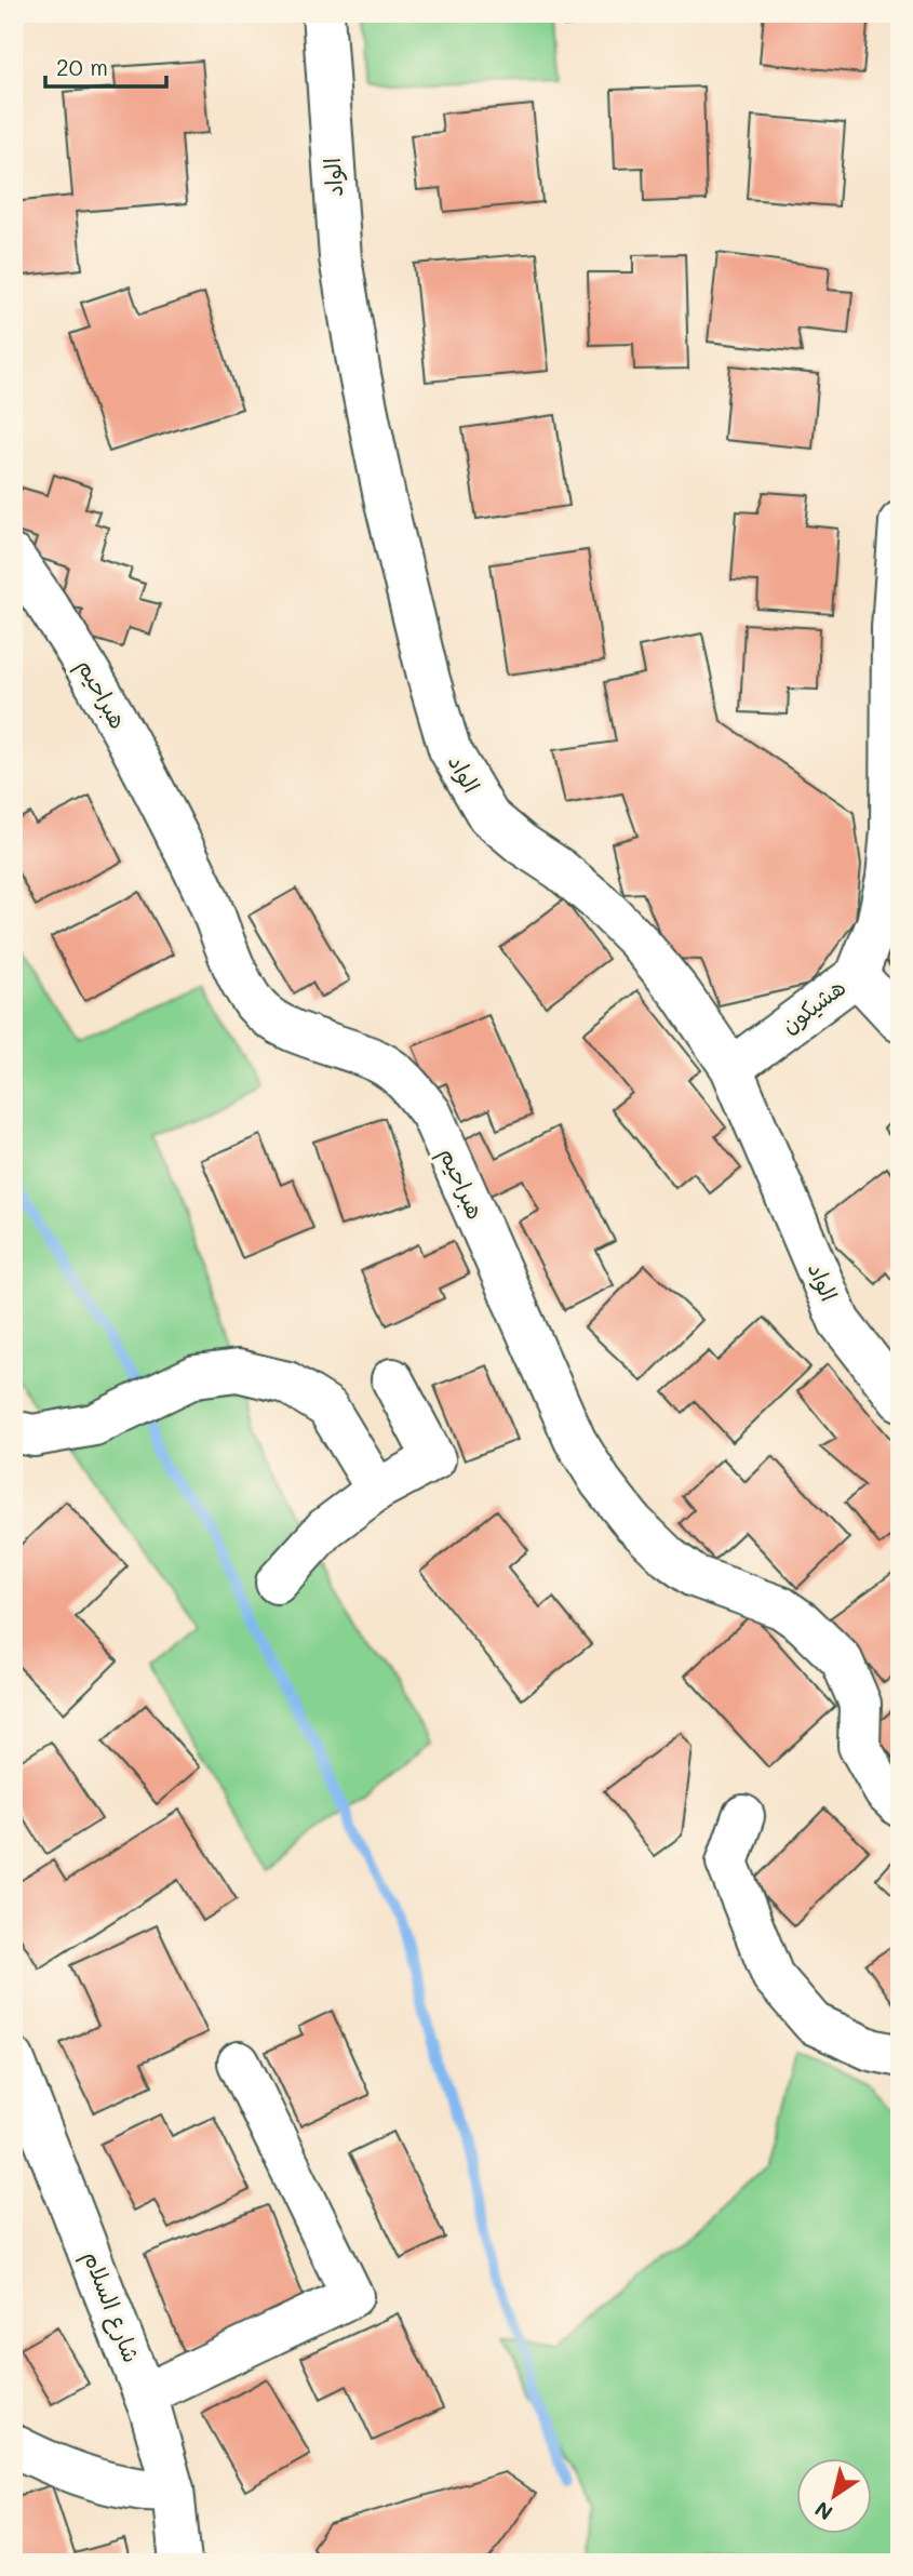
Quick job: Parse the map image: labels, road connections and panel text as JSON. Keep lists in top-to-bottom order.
{
  "streets": {
    "street": [
      "الواد",
      "هبراحيم",
      "هشيكون",
      "شارع السلام"
    ]
  },
  "crossings": [
    ["الواد", "هشيكون"]
  ],
  "scale_bar": "20 m",
  "north": "bottom left"
}
